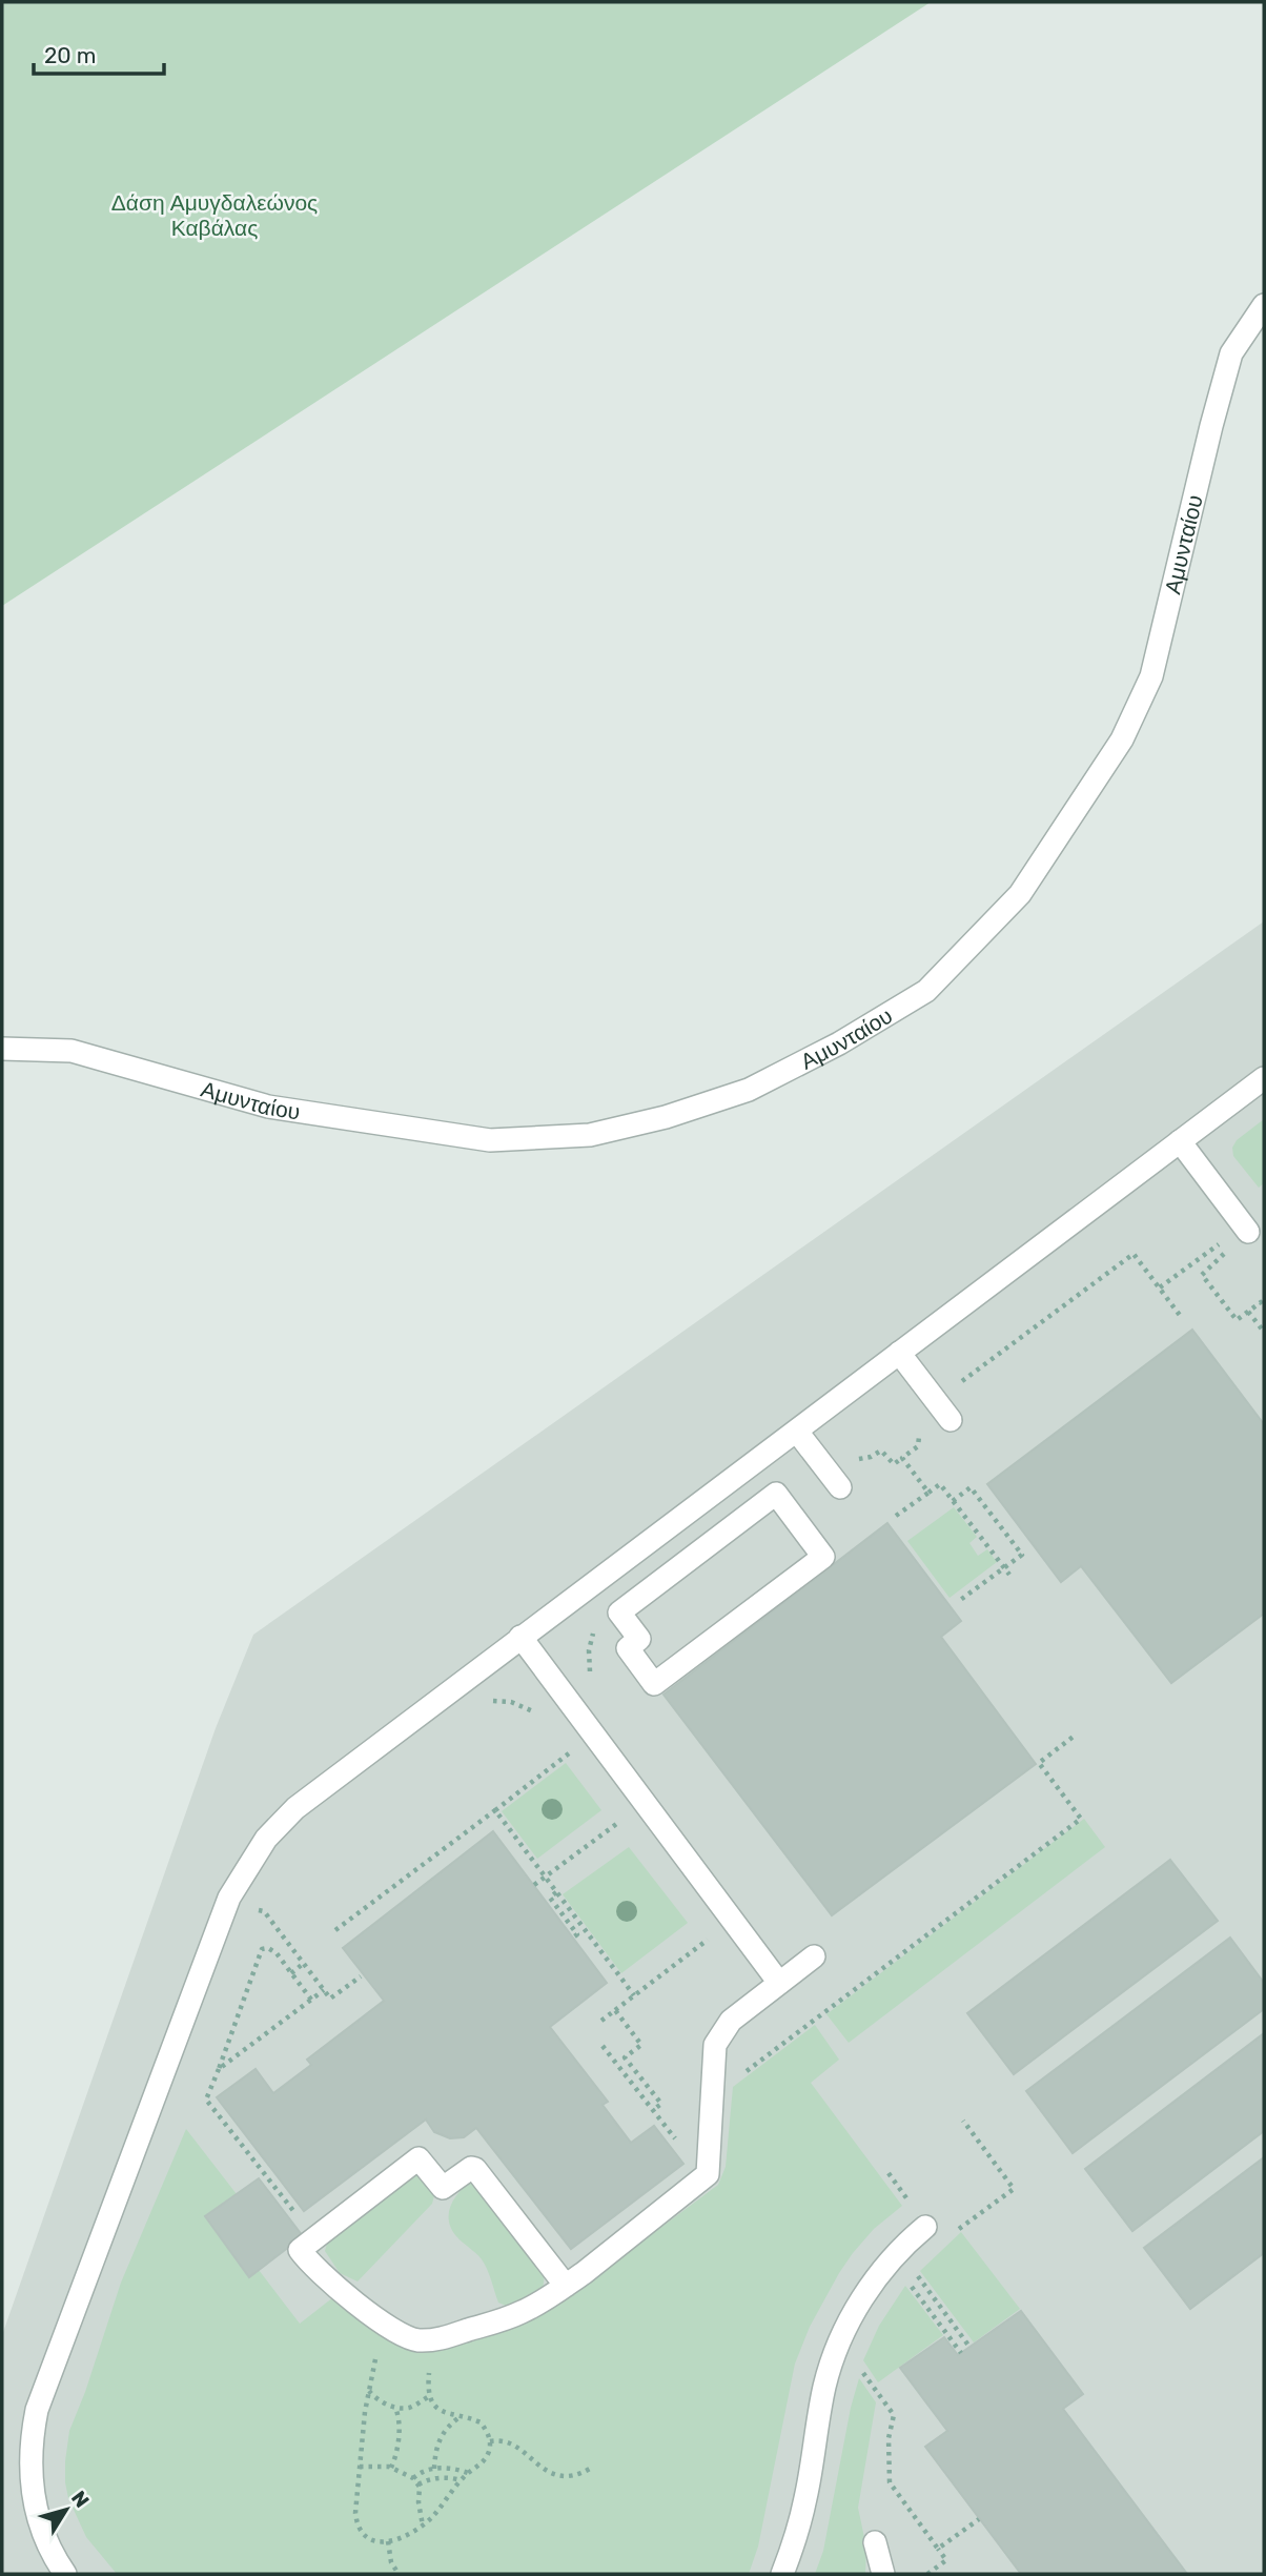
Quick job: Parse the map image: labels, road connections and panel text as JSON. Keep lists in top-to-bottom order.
{
  "streets": {
    "street": ["Αμυνταίου"]
  },
  "parks": ["Δάση Αμυγδαλεώνος Καβάλας"],
  "scale_bar": "20 m",
  "north": "top right"
}
